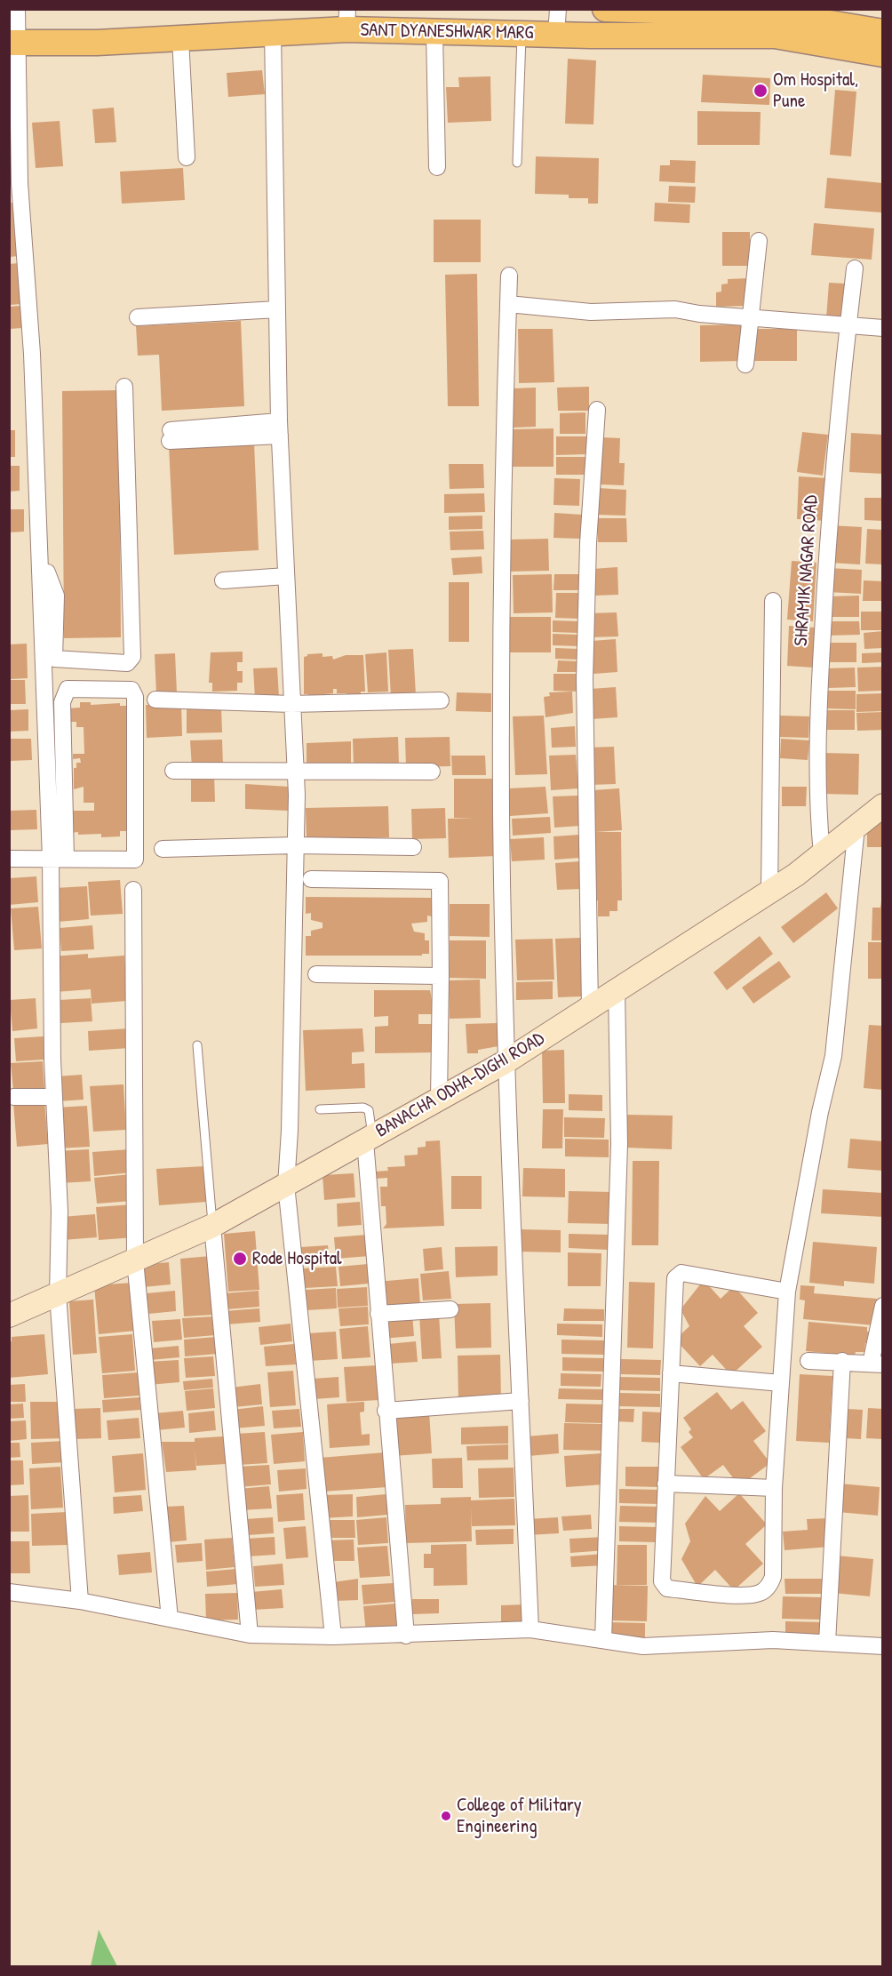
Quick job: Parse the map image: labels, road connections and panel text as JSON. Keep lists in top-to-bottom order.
{
  "streets": {
    "main road": ["SANT DYANESHWAR MARG"],
    "street": ["SHRAMIK NAGAR ROAD", "BANACHA ODHA-DIGHI ROAD"]
  },
  "crossings": [
    ["SHRAMIK NAGAR ROAD", "BANACHA ODHA-DIGHI ROAD"]
  ],
  "places": ["Om Hospital, Pune", "Rode Hospital", "College of Military Engineering"]
}
